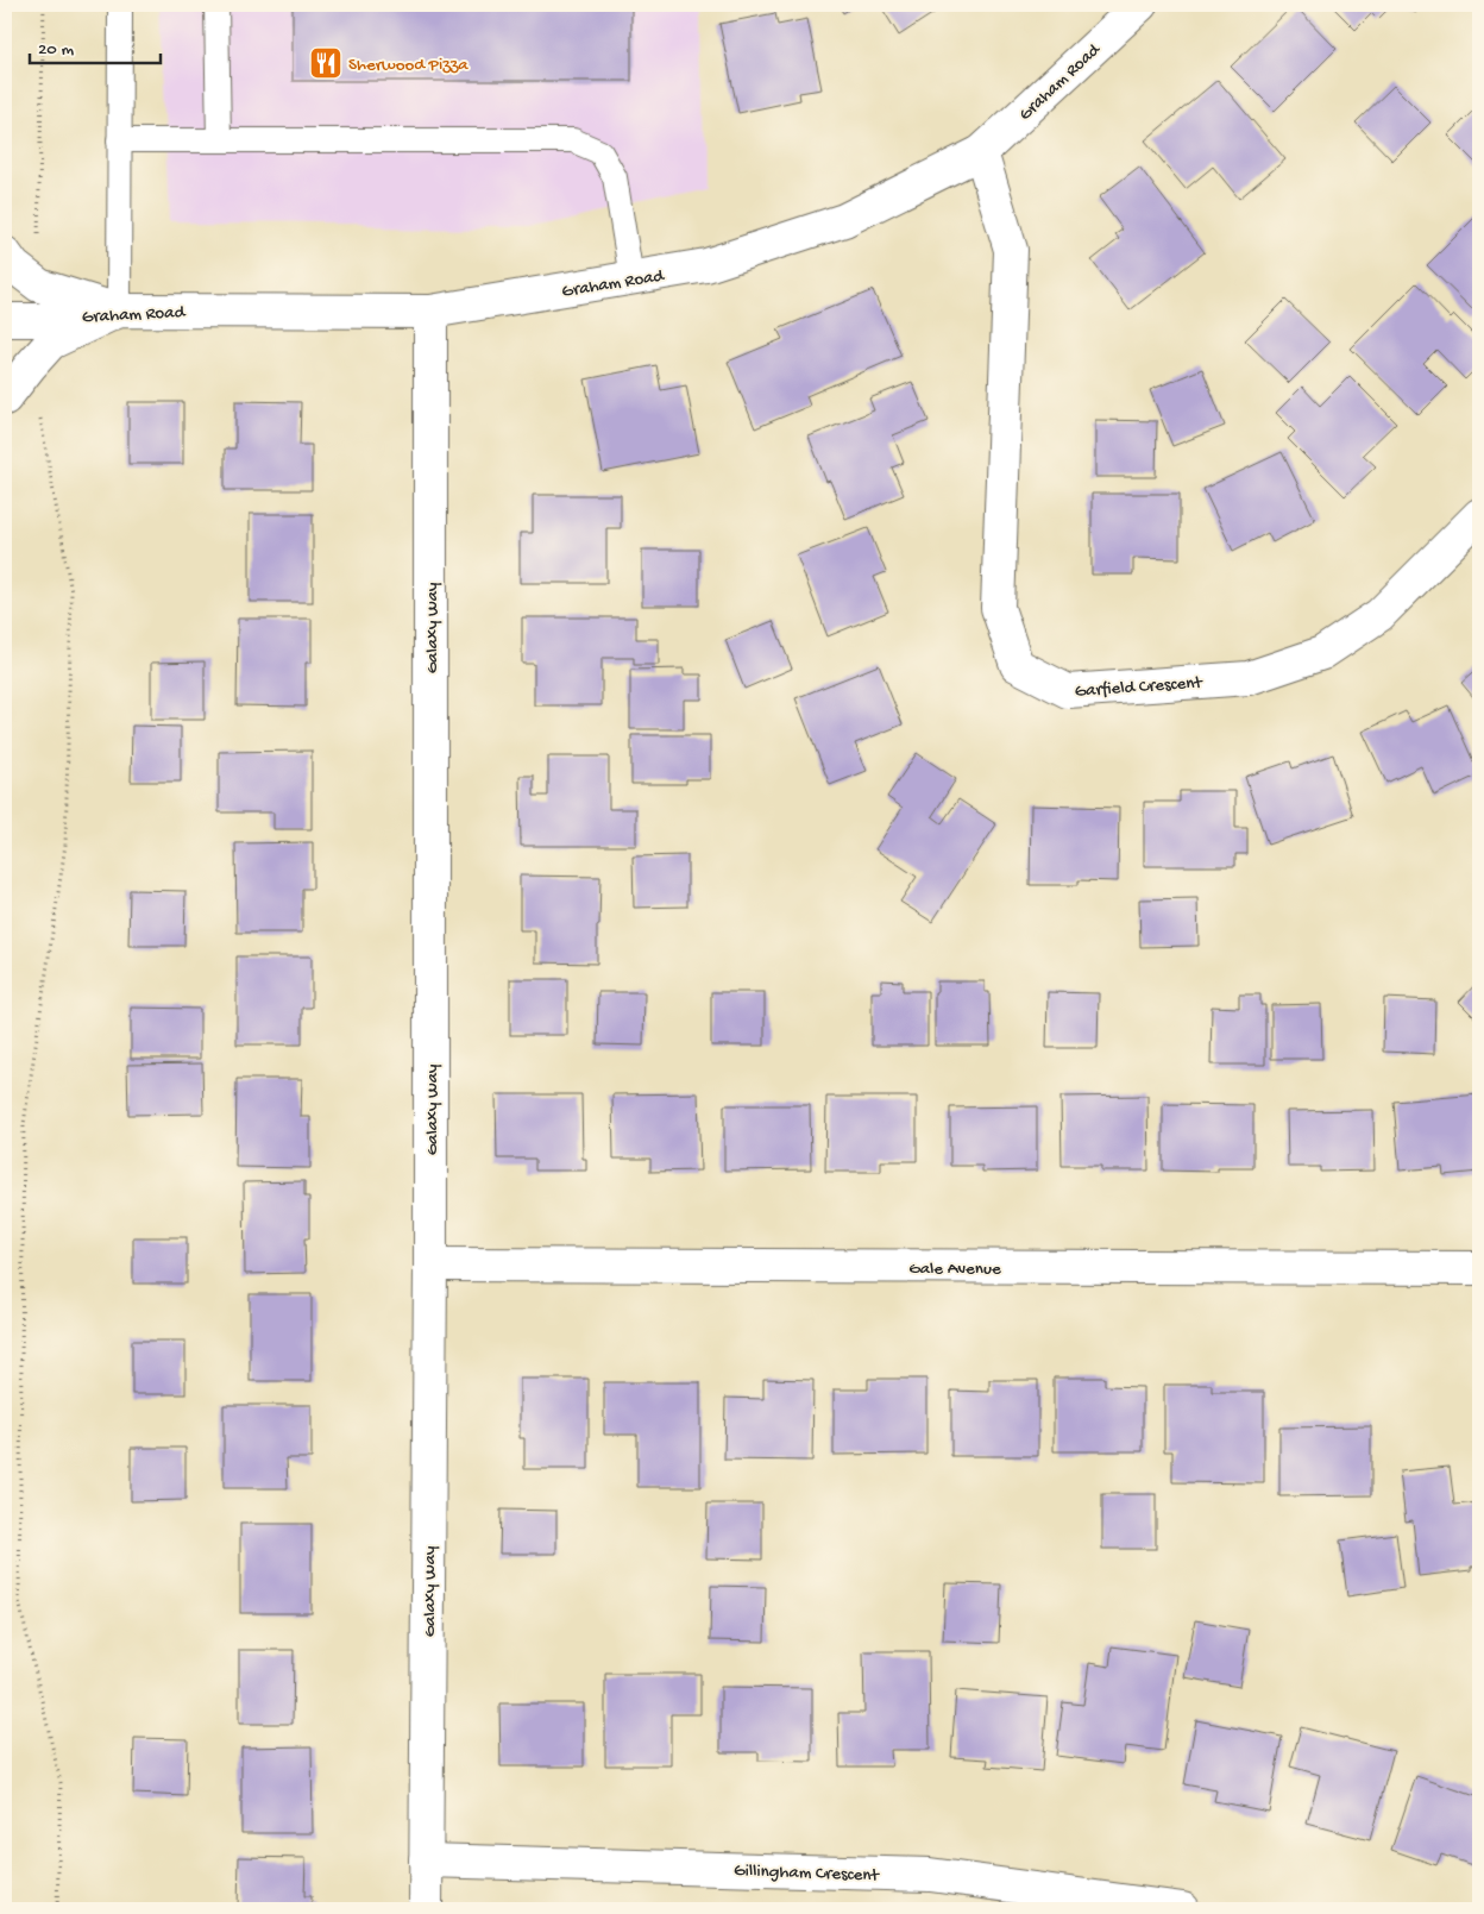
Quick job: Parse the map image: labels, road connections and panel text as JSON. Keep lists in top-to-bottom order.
{
  "streets": {
    "street": [
      "Graham Road",
      "Galaxy Way",
      "Garfield Crescent",
      "Gale Avenue",
      "Gillingham Crescent"
    ]
  },
  "crossings": [
    ["Graham Road", "Galaxy Way"],
    ["Graham Road", "Garfield Crescent"],
    ["Galaxy Way", "Gale Avenue"],
    ["Galaxy Way", "Gillingham Crescent"]
  ],
  "places": {
    "restaurant": ["Sherwood Pizza"]
  },
  "scale_bar": "20 m"
}
